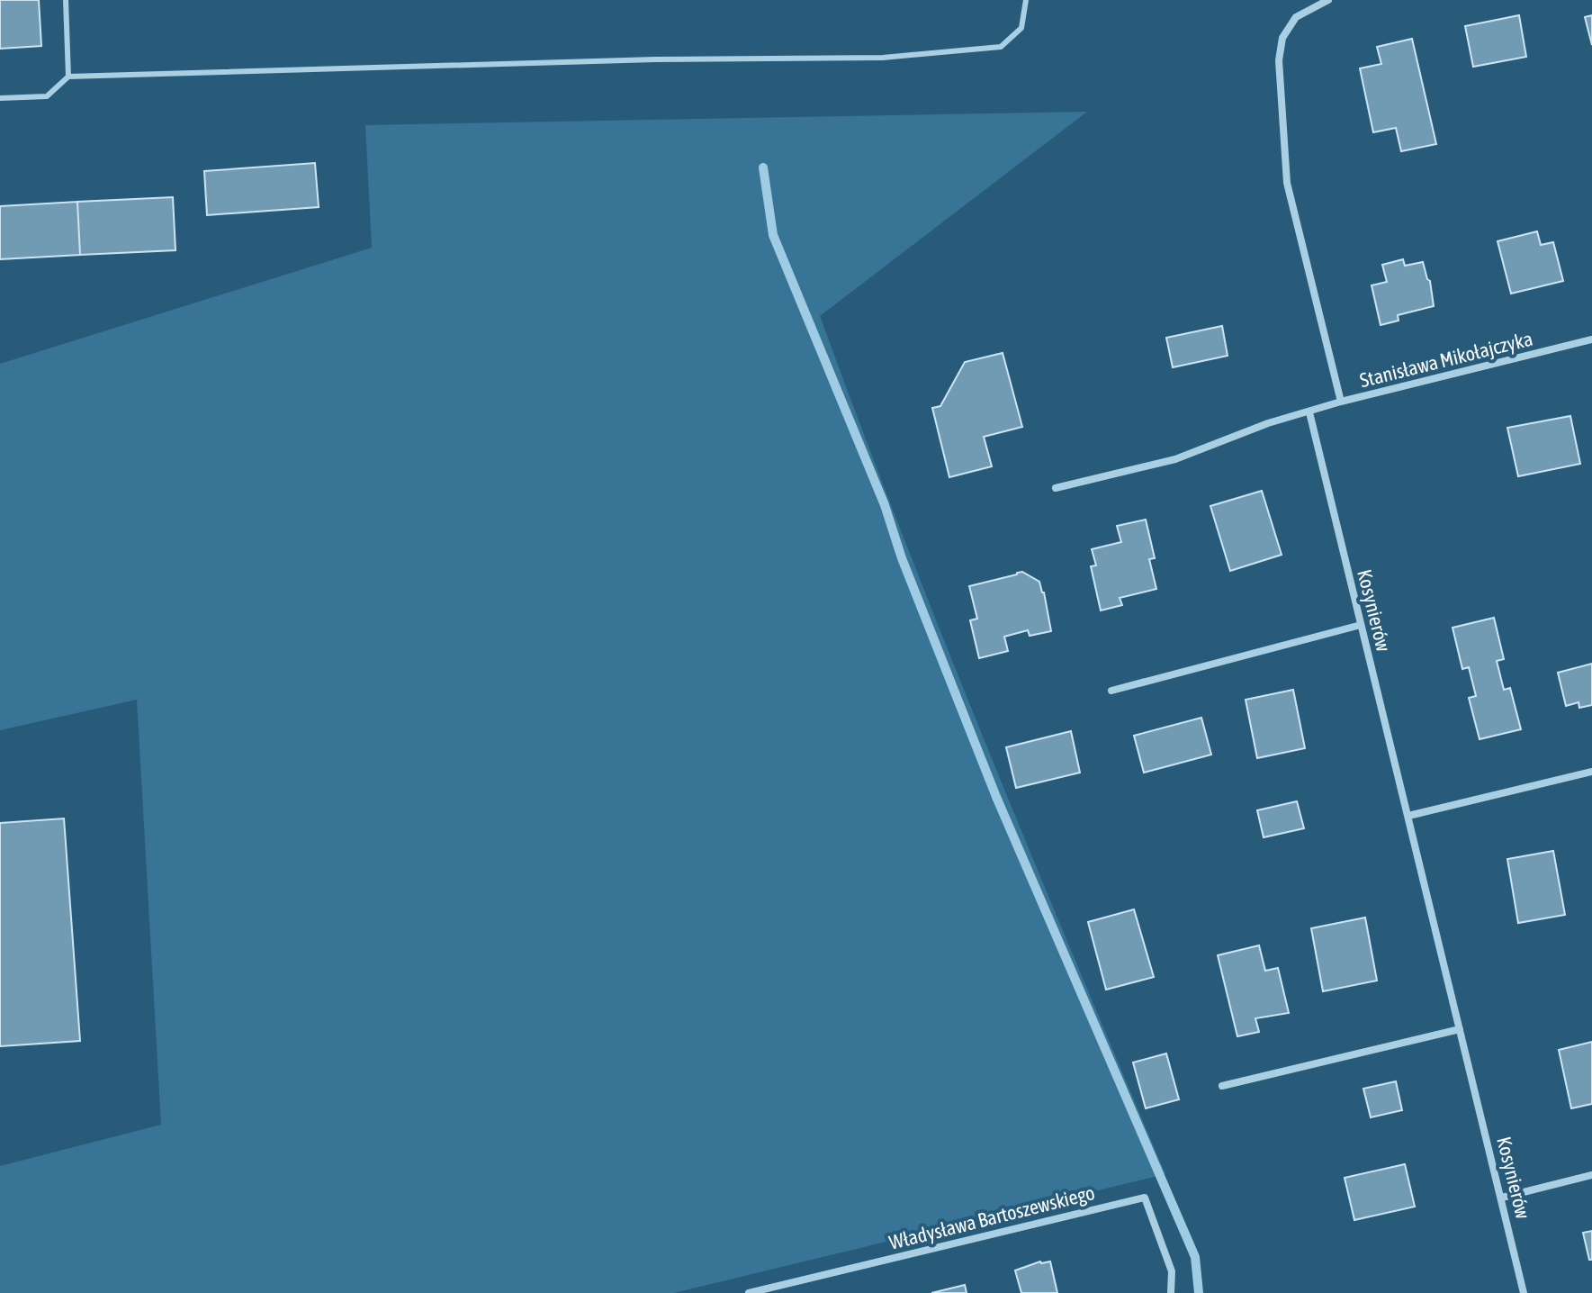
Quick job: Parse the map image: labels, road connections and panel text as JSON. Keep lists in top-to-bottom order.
{
  "streets": {
    "street": ["Stanisława Mikołajczyka", "Kosynierów", "Władysława Bartoszewskiego"]
  },
  "crossings": [
    ["Stanisława Mikołajczyka", "Kosynierów"]
  ]
}
